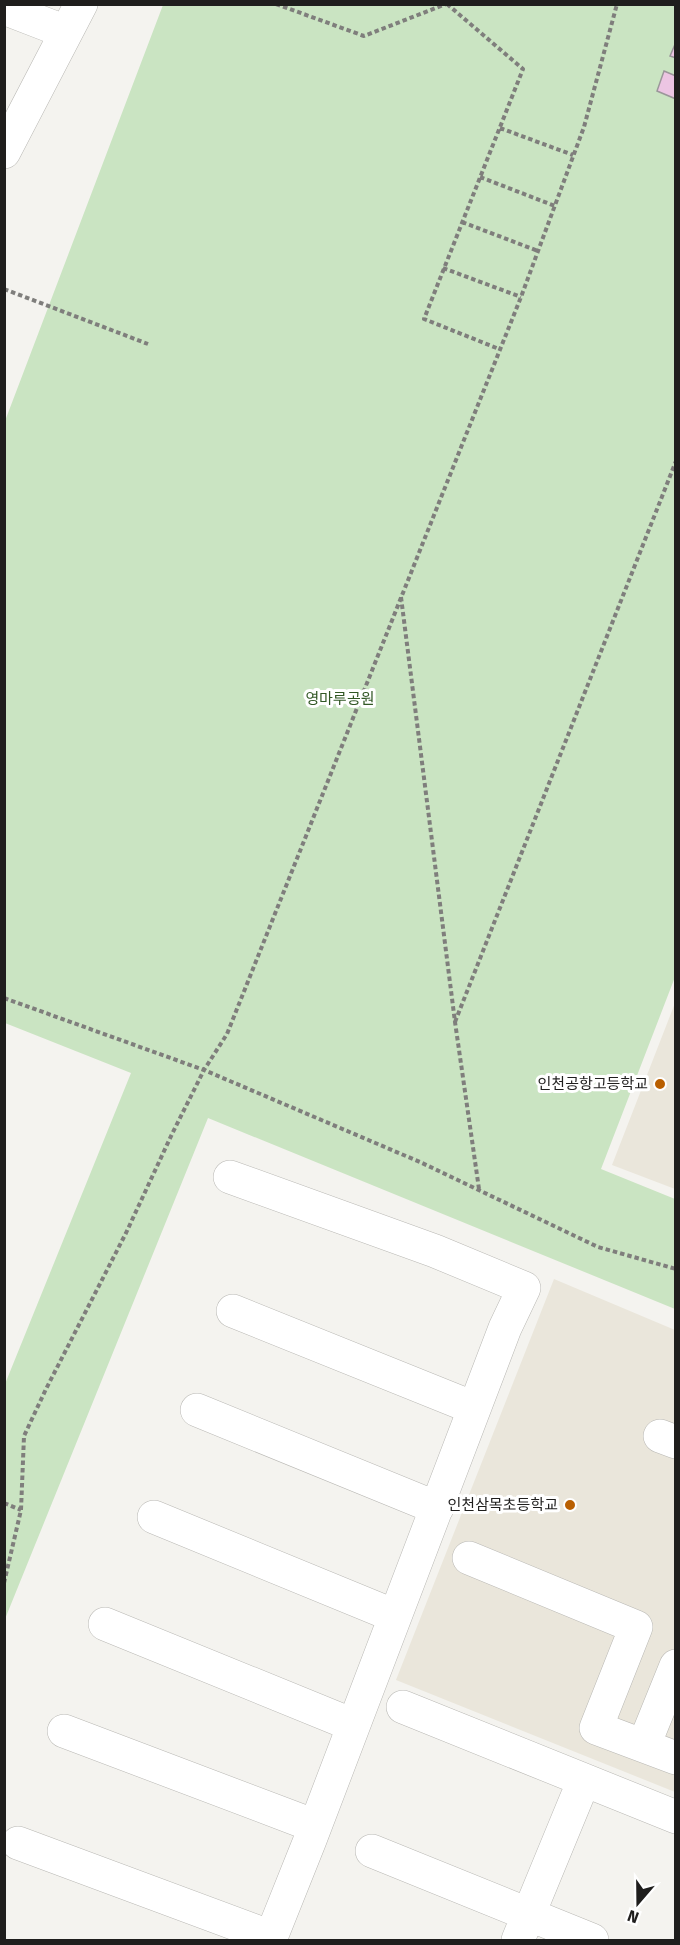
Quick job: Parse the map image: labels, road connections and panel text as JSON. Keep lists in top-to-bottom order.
{
  "parks": ["영마루공원"],
  "places": ["인천공항고등학교", "인천삼목초등학교"],
  "north": "bottom"
}
